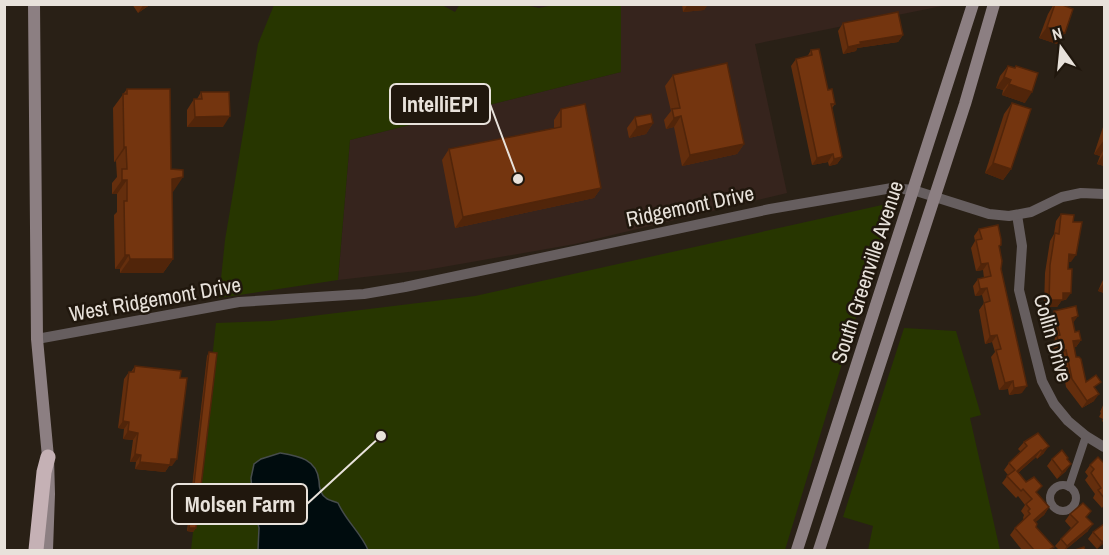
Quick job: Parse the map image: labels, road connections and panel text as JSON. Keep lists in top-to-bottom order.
{
  "streets": {
    "main road": ["South Greenville Avenue"],
    "street": ["Ridgemont Drive", "West Ridgemont Drive", "Collin Drive"]
  },
  "crossings": [
    ["Ridgemont Drive", "South Greenville Avenue"],
    ["Ridgemont Drive", "West Ridgemont Drive"],
    ["Ridgemont Drive", "Collin Drive"]
  ],
  "places": ["IntelliEPI", "Molsen Farm"],
  "north": "top"
}
